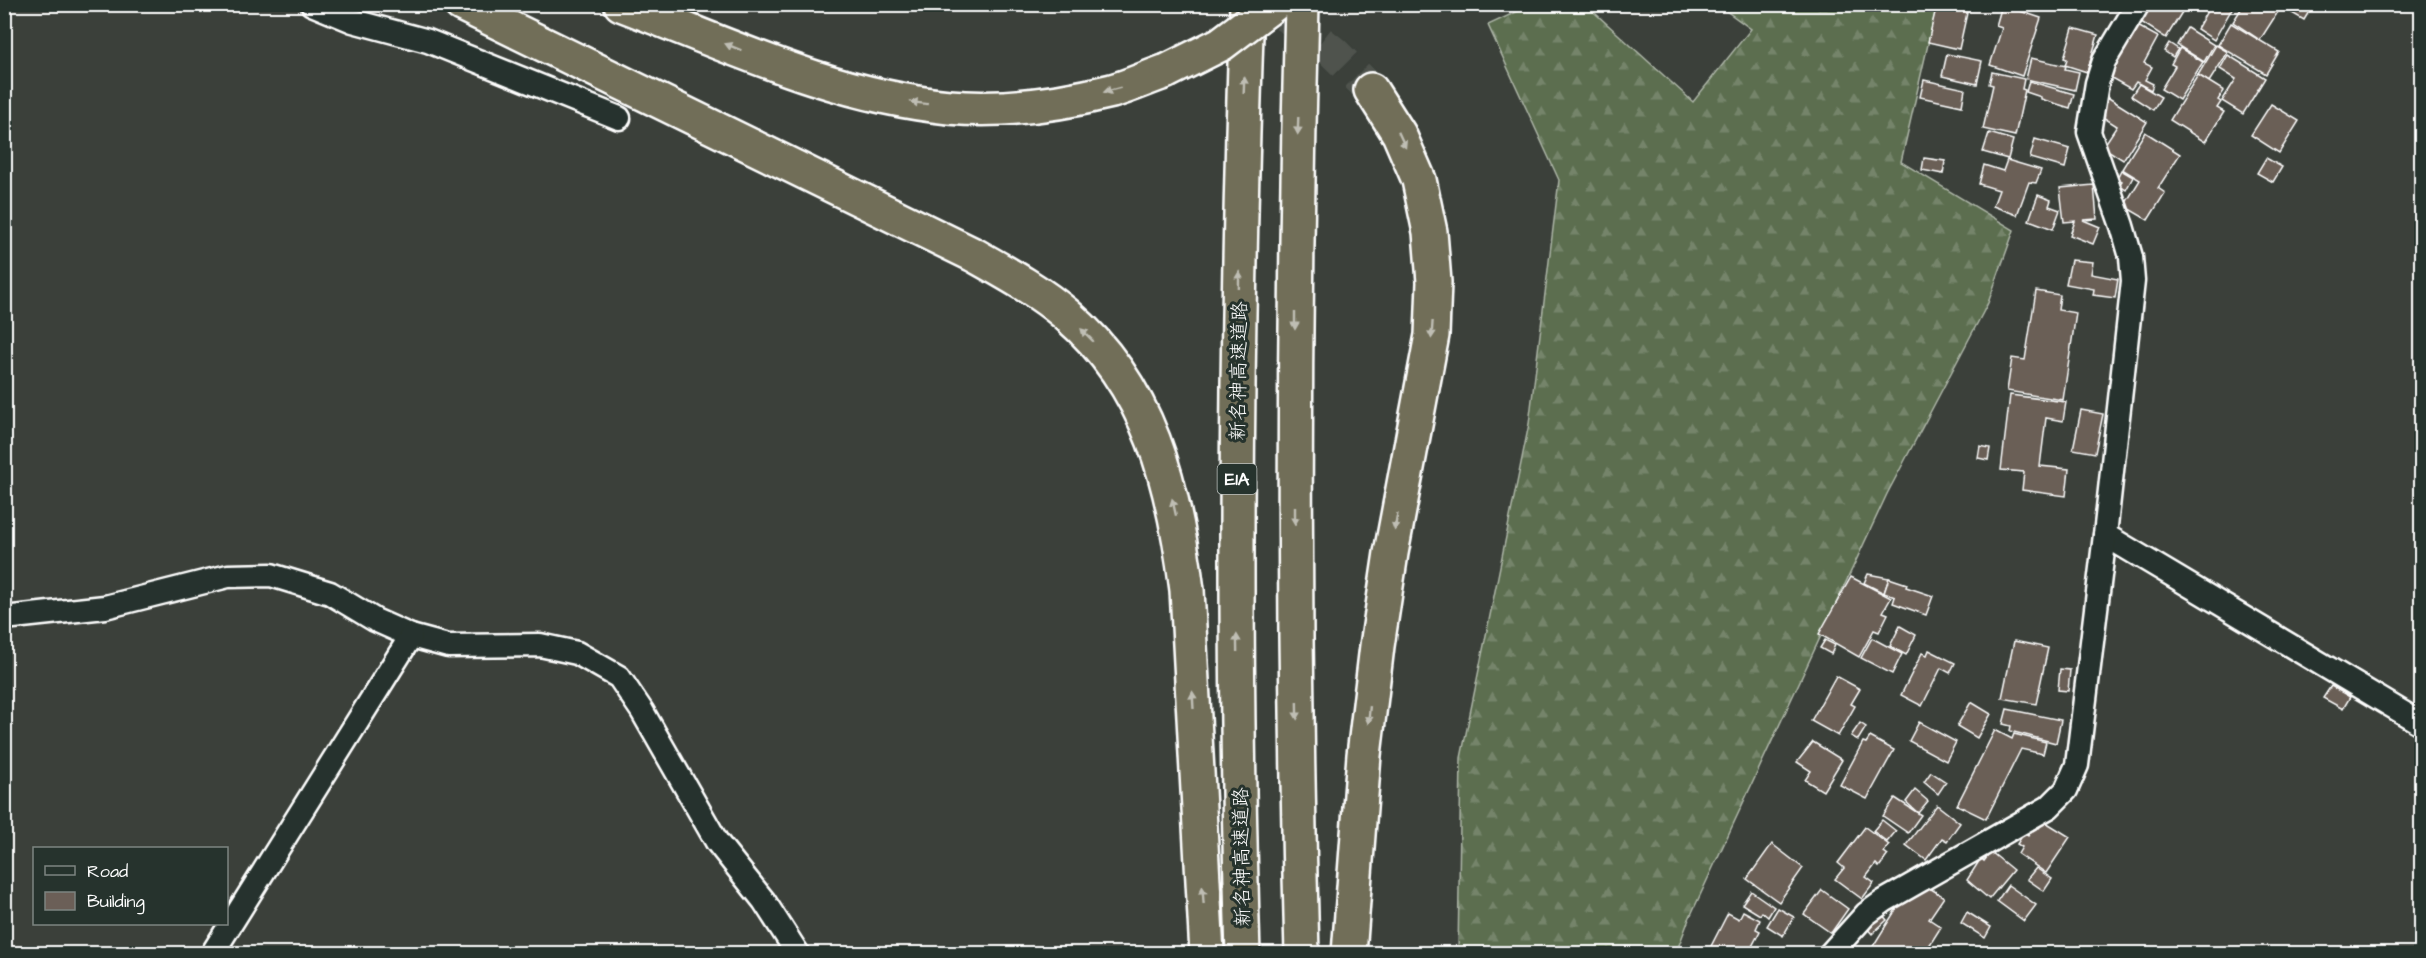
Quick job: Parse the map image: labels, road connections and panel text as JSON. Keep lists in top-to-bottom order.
{
  "streets": {
    "highway": ["新名神高速道路", "E1A"]
  },
  "legend": ["Road", "Building"]
}
